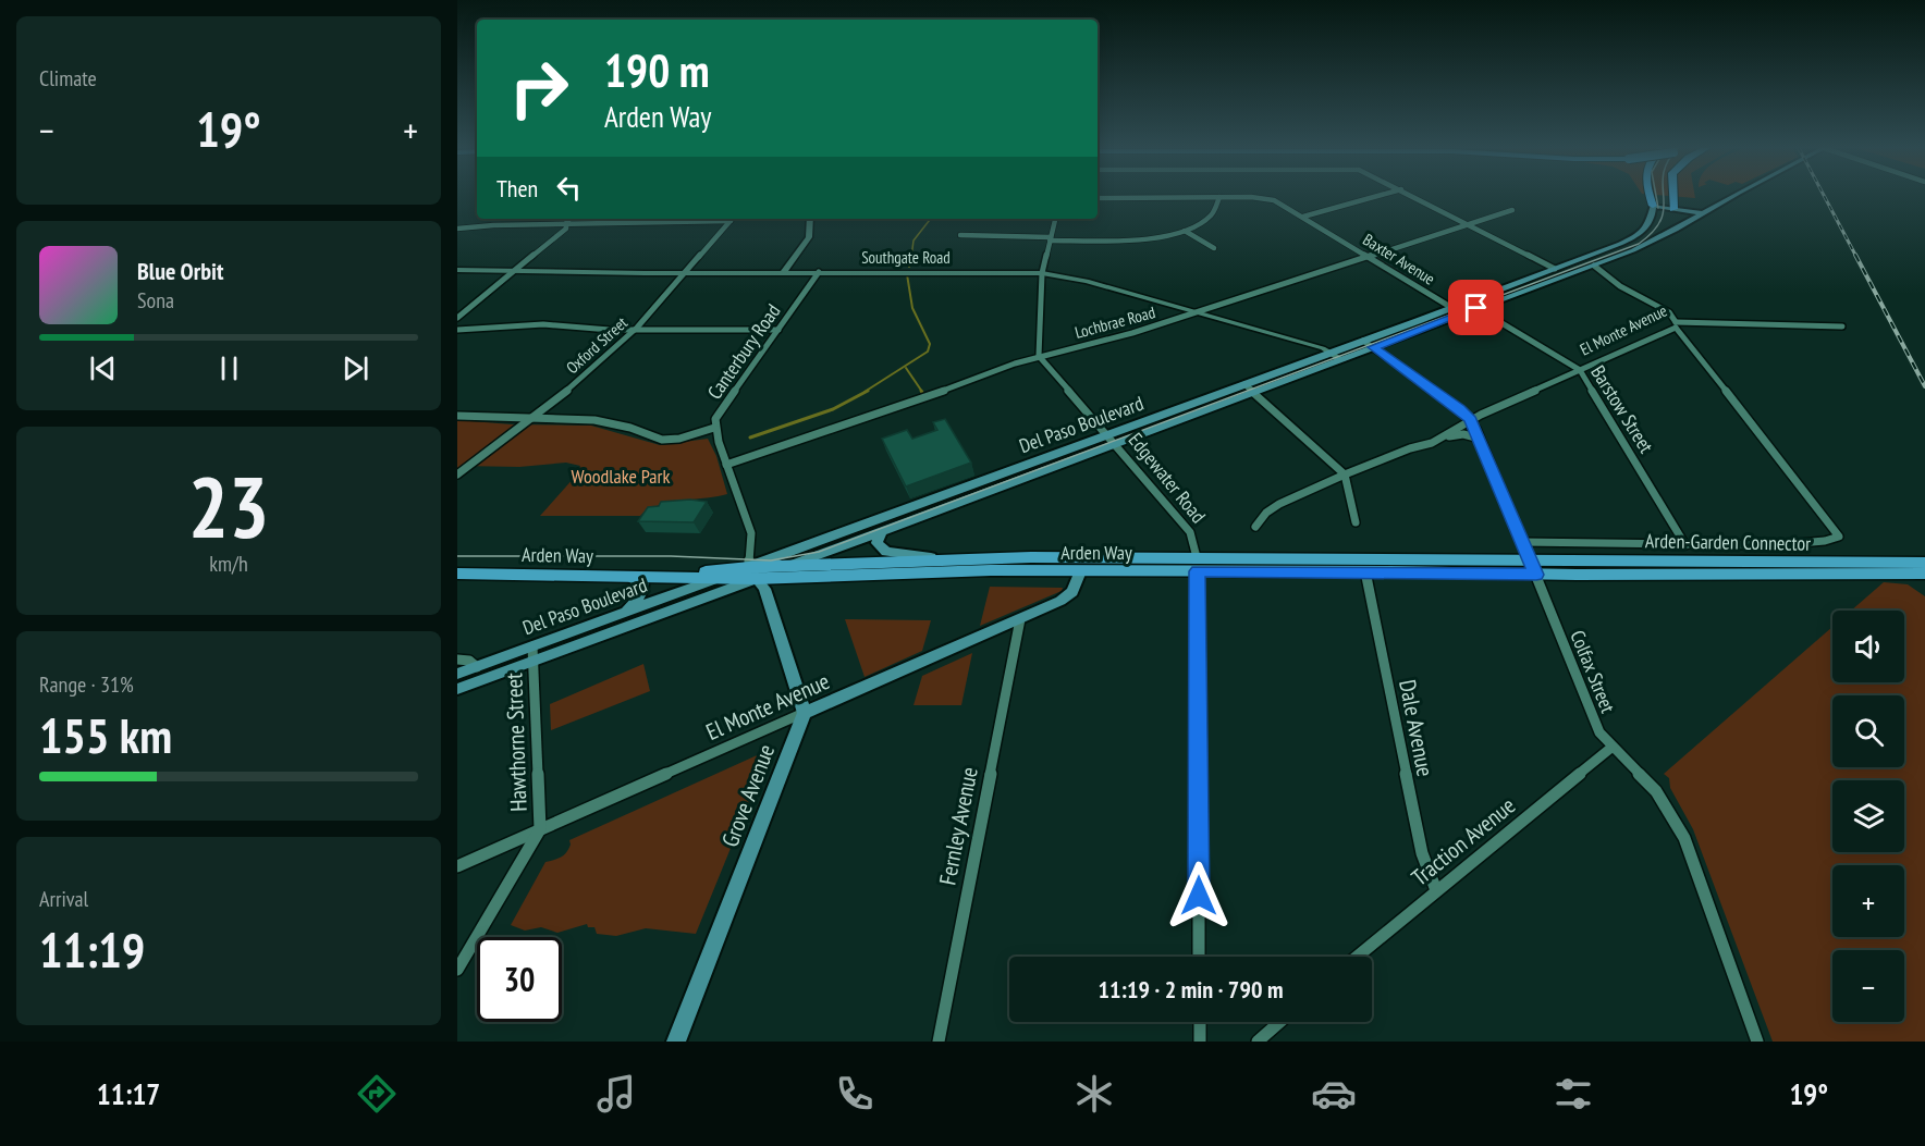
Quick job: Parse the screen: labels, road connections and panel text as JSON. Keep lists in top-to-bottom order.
{
  "streets": {
    "main road": [
      "El Monte Avenue",
      "Del Paso Boulevard",
      "Arden-Garden Connector",
      "Arden Way",
      "Grove Avenue"
    ],
    "street": [
      "Southgate Road",
      "Baxter Avenue",
      "Lochbrae Road",
      "Oxford Street",
      "Canterbury Road",
      "Barstow Street",
      "Edgewater Road",
      "Colfax Street",
      "Dale Avenue",
      "Hawthorne Street",
      "Fernley Avenue",
      "Traction Avenue"
    ]
  },
  "crossings": [
    ["Southgate Road", "Lochbrae Road"],
    ["Southgate Road", "Oxford Street"],
    ["Southgate Road", "Canterbury Road"],
    ["Southgate Road", "Del Paso Boulevard"],
    ["Baxter Avenue", "Lochbrae Road"],
    ["Baxter Avenue", "Del Paso Boulevard"],
    ["Lochbrae Road", "Canterbury Road"],
    ["Lochbrae Road", "Edgewater Road"],
    ["El Monte Avenue", "Barstow Street"],
    ["El Monte Avenue", "Arden Way"],
    ["El Monte Avenue", "Colfax Street"],
    ["El Monte Avenue", "Hawthorne Street"],
    ["El Monte Avenue", "Grove Avenue"],
    ["El Monte Avenue", "Fernley Avenue"],
    ["Canterbury Road", "Del Paso Boulevard"],
    ["Canterbury Road", "Arden Way"],
    ["Barstow Street", "Del Paso Boulevard"],
    ["Del Paso Boulevard", "Edgewater Road"],
    ["Del Paso Boulevard", "Arden Way"],
    ["Del Paso Boulevard", "Colfax Street"],
    ["Del Paso Boulevard", "Hawthorne Street"],
    ["Edgewater Road", "Arden Way"],
    ["Arden-Garden Connector", "Arden Way"],
    ["Arden-Garden Connector", "Colfax Street"],
    ["Arden Way", "Colfax Street"],
    ["Arden Way", "Dale Avenue"],
    ["Colfax Street", "Traction Avenue"],
    ["Dale Avenue", "Traction Avenue"]
  ],
  "parks": ["Woodlake Park"],
  "page": {
    "tile": [
      "Climate",
      ["23", "km/h"],
      ["Range · 31%", "155 km"],
      ["Arrival", "11:19"]
    ],
    "turn": ["190 m", "Arden Way"],
    "heat": ["−", "19°", "+"],
    "then": "Then",
    "song": ["Blue Orbit", "Sona"],
    "map_buttons": ["+", "−"],
    "limit": "30",
    "trip": "11:19 · 2 min · 790 m",
    "tabs": ["11:17", "19°"]
  }
}
